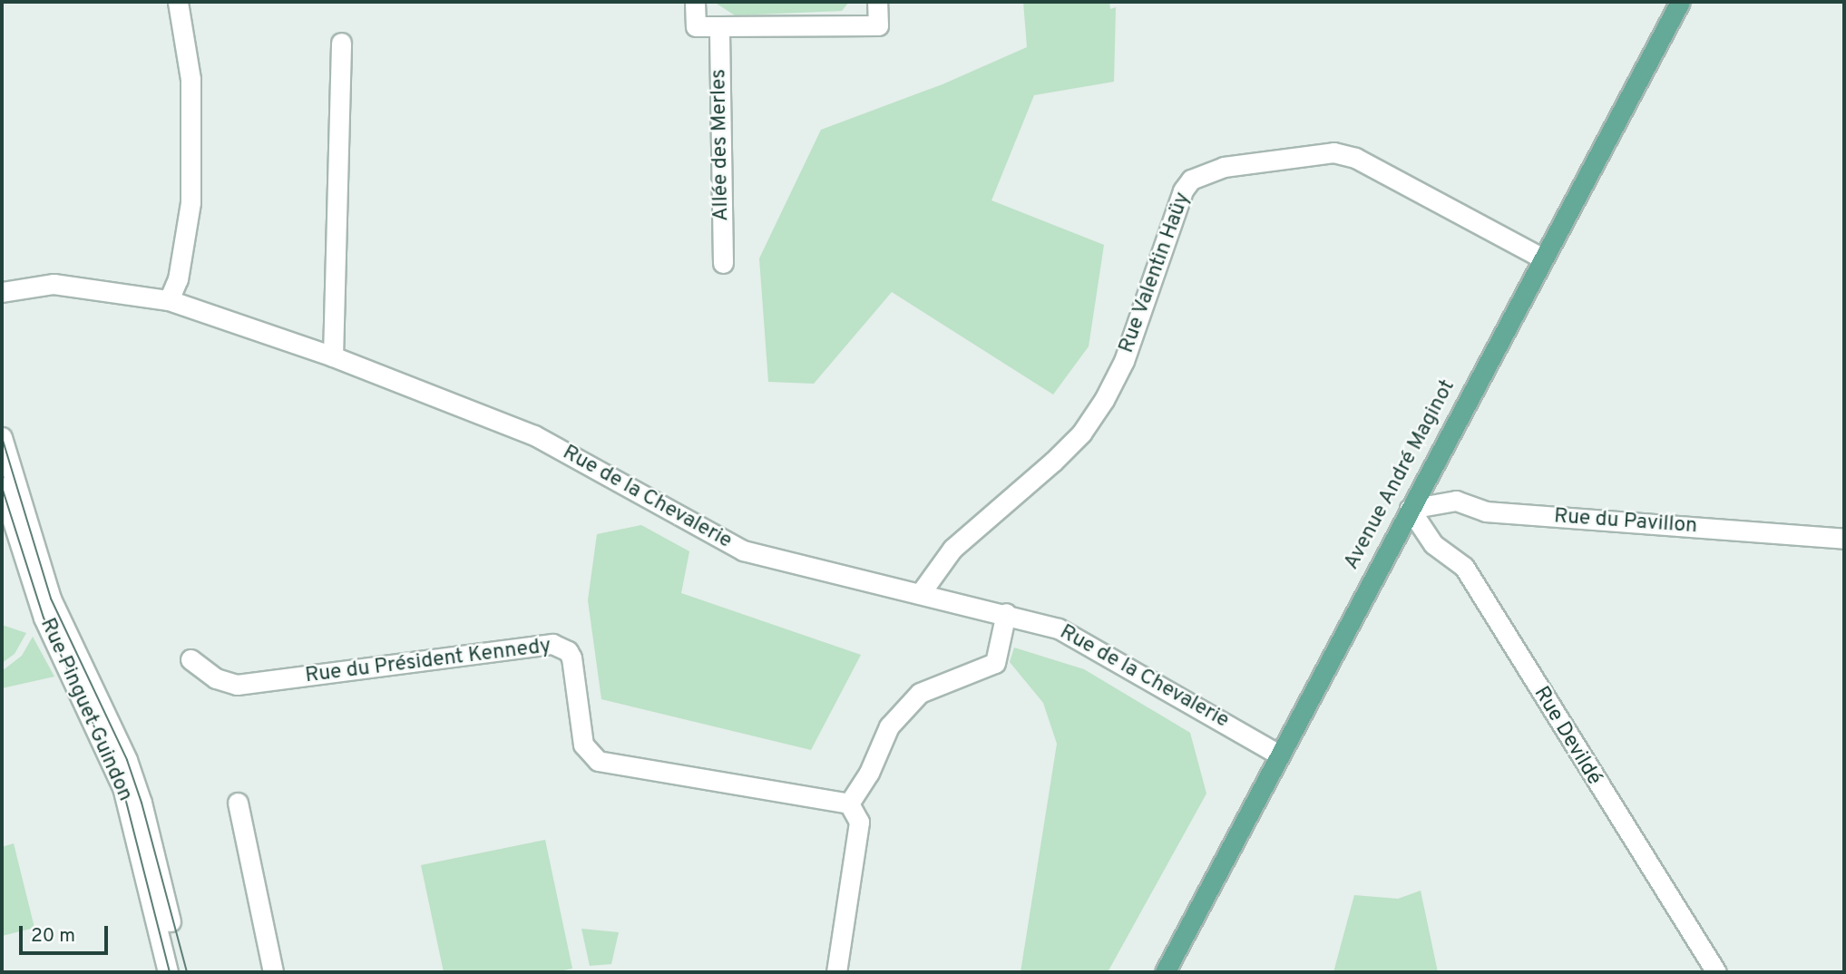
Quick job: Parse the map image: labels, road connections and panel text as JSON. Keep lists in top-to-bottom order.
{
  "streets": {
    "main road": ["Avenue André Maginot"],
    "street": [
      "Allée des Merles",
      "Rue Valentin Haüy",
      "Rue de la Chevalerie",
      "Rue du Pavillon",
      "Rue du Président Kennedy",
      "Rue Pinguet Guindon",
      "Rue Devildé"
    ]
  },
  "crossings": [
    ["Rue Valentin Haüy", "Avenue André Maginot"],
    ["Rue Valentin Haüy", "Rue de la Chevalerie"],
    ["Avenue André Maginot", "Rue de la Chevalerie"],
    ["Avenue André Maginot", "Rue du Pavillon"],
    ["Avenue André Maginot", "Rue Devildé"],
    ["Rue du Pavillon", "Rue Devildé"]
  ],
  "scale_bar": "20 m"
}
